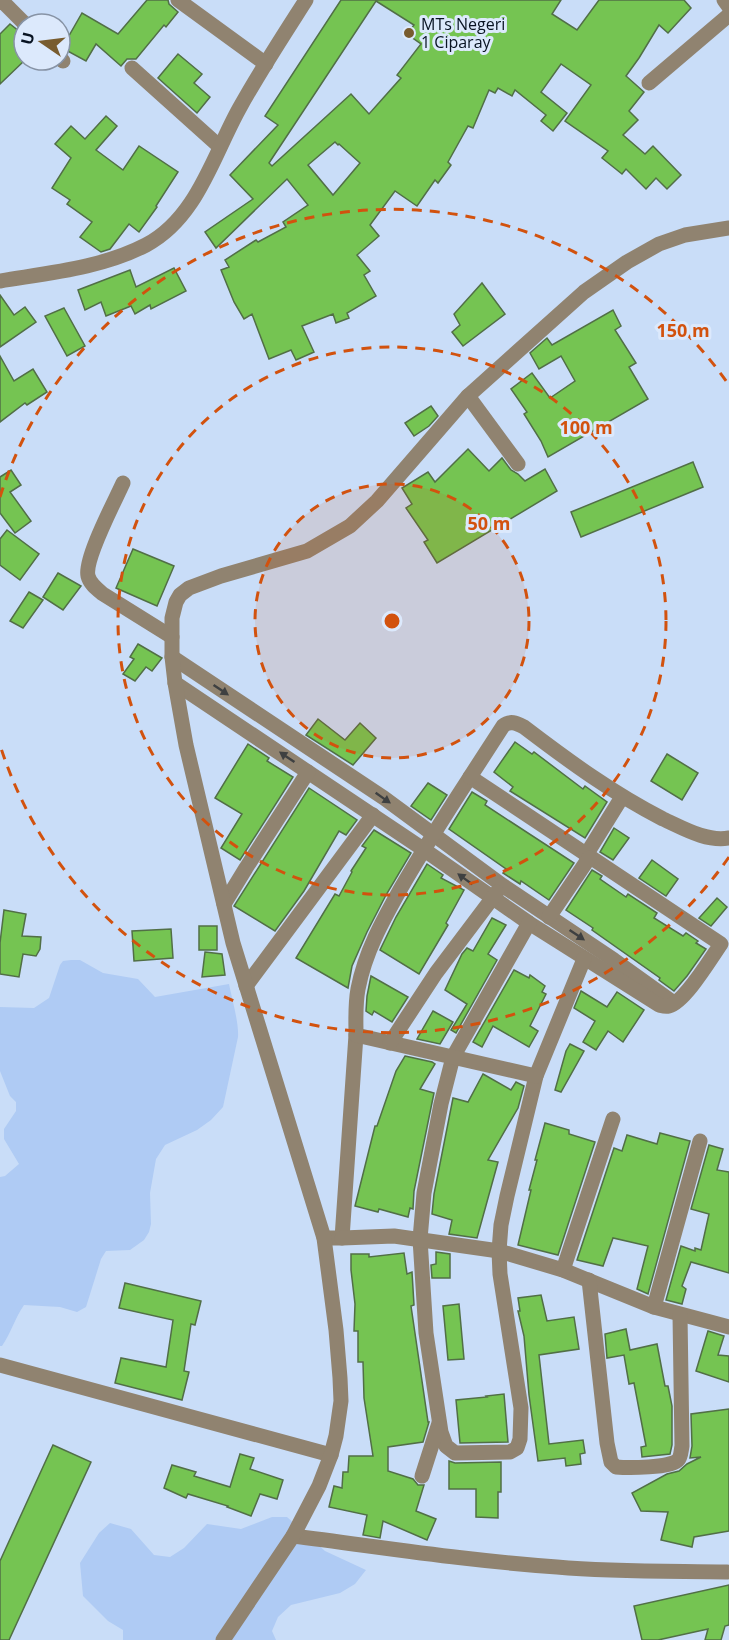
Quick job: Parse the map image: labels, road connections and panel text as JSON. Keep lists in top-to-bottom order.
{
  "places": ["MTs Negeri 1 Ciparay"],
  "north": "left",
  "rings": ["150 m", "100 m", "50 m"]
}
